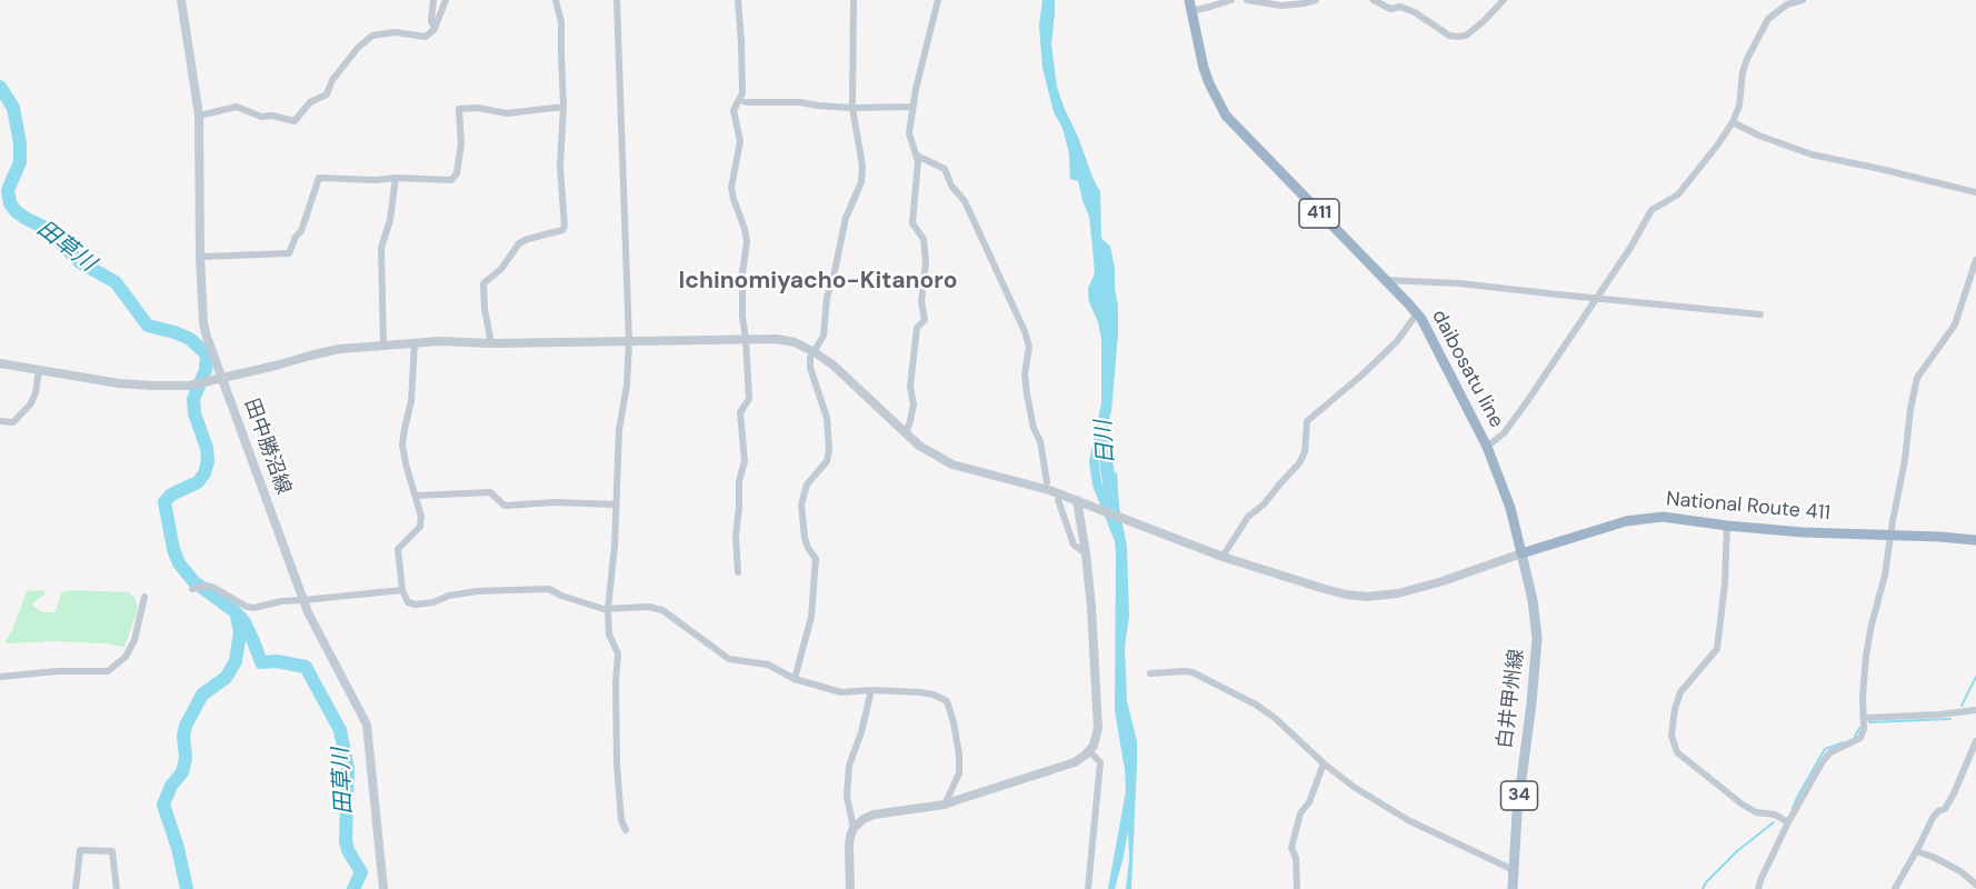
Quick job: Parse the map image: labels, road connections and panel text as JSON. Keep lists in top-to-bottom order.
{
  "streets": {
    "highway": ["411", "daibosatu line", "National Route 411"],
    "main road": ["田中勝沼線", "白井甲州線", "34"]
  },
  "crossings": [
    ["daibosatu line", "National Route 411"],
    ["daibosatu line", "白井甲州線"],
    ["National Route 411", "白井甲州線"]
  ],
  "districts": ["Ichinomiyacho-Kitanoro"],
  "water": ["田草川", "日川"]
}
